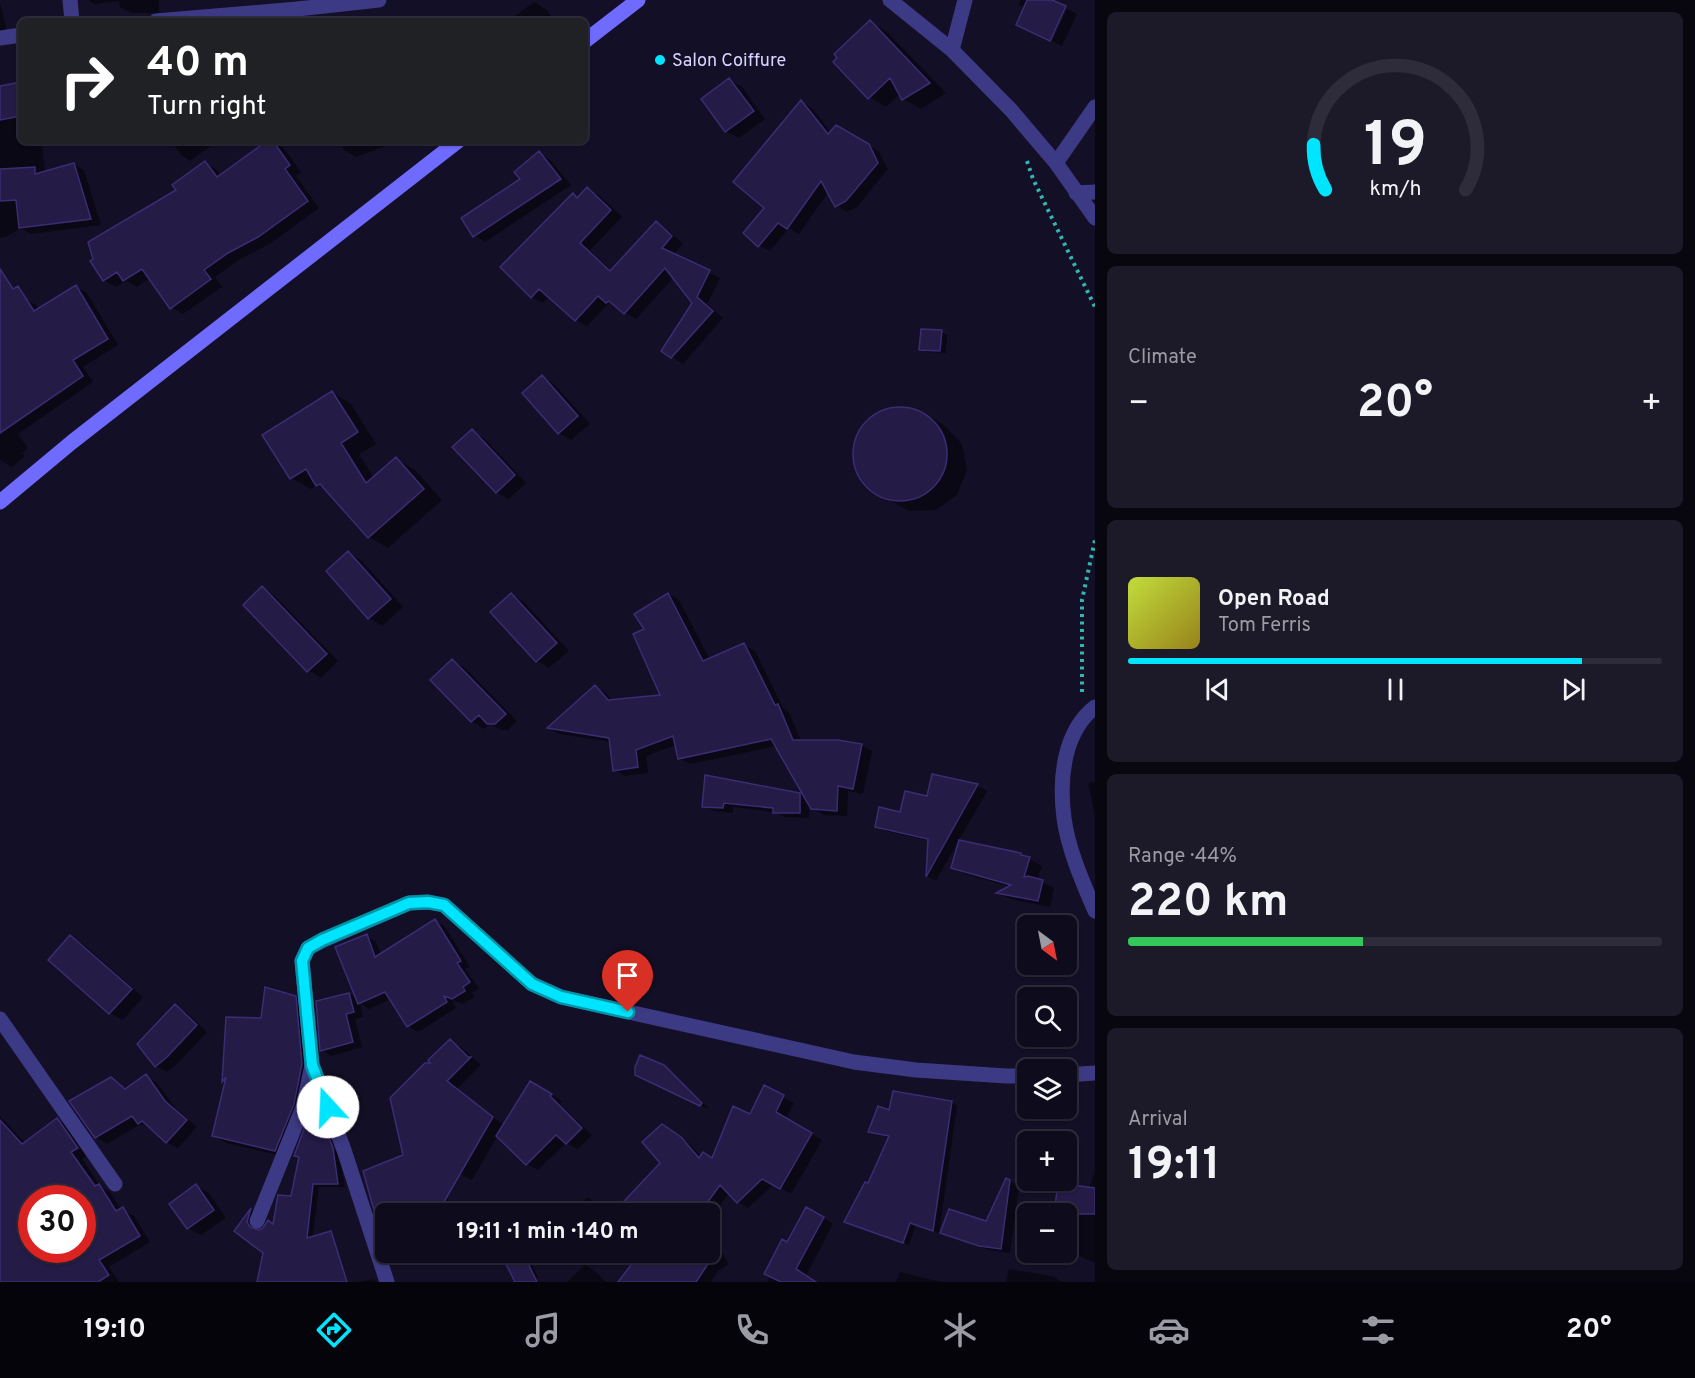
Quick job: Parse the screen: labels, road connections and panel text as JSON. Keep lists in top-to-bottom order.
{
  "places": ["Salon Coiffure"],
  "north": "bottom right",
  "page": {
    "turn": ["40 m", "Turn right"],
    "tile": [
      "Climate",
      ["Range · 44%", "220 km"],
      ["Arrival", "19:11"]
    ],
    "heat": ["−", "20°", "+"],
    "song": ["Open Road", "Tom Ferris"],
    "map_buttons": ["+", "−"],
    "limit": "30",
    "trip": "19:11 · 1 min · 140 m",
    "tabs": ["19:10", "20°"],
    "gauge": ["19", "km/h"]
  }
}
